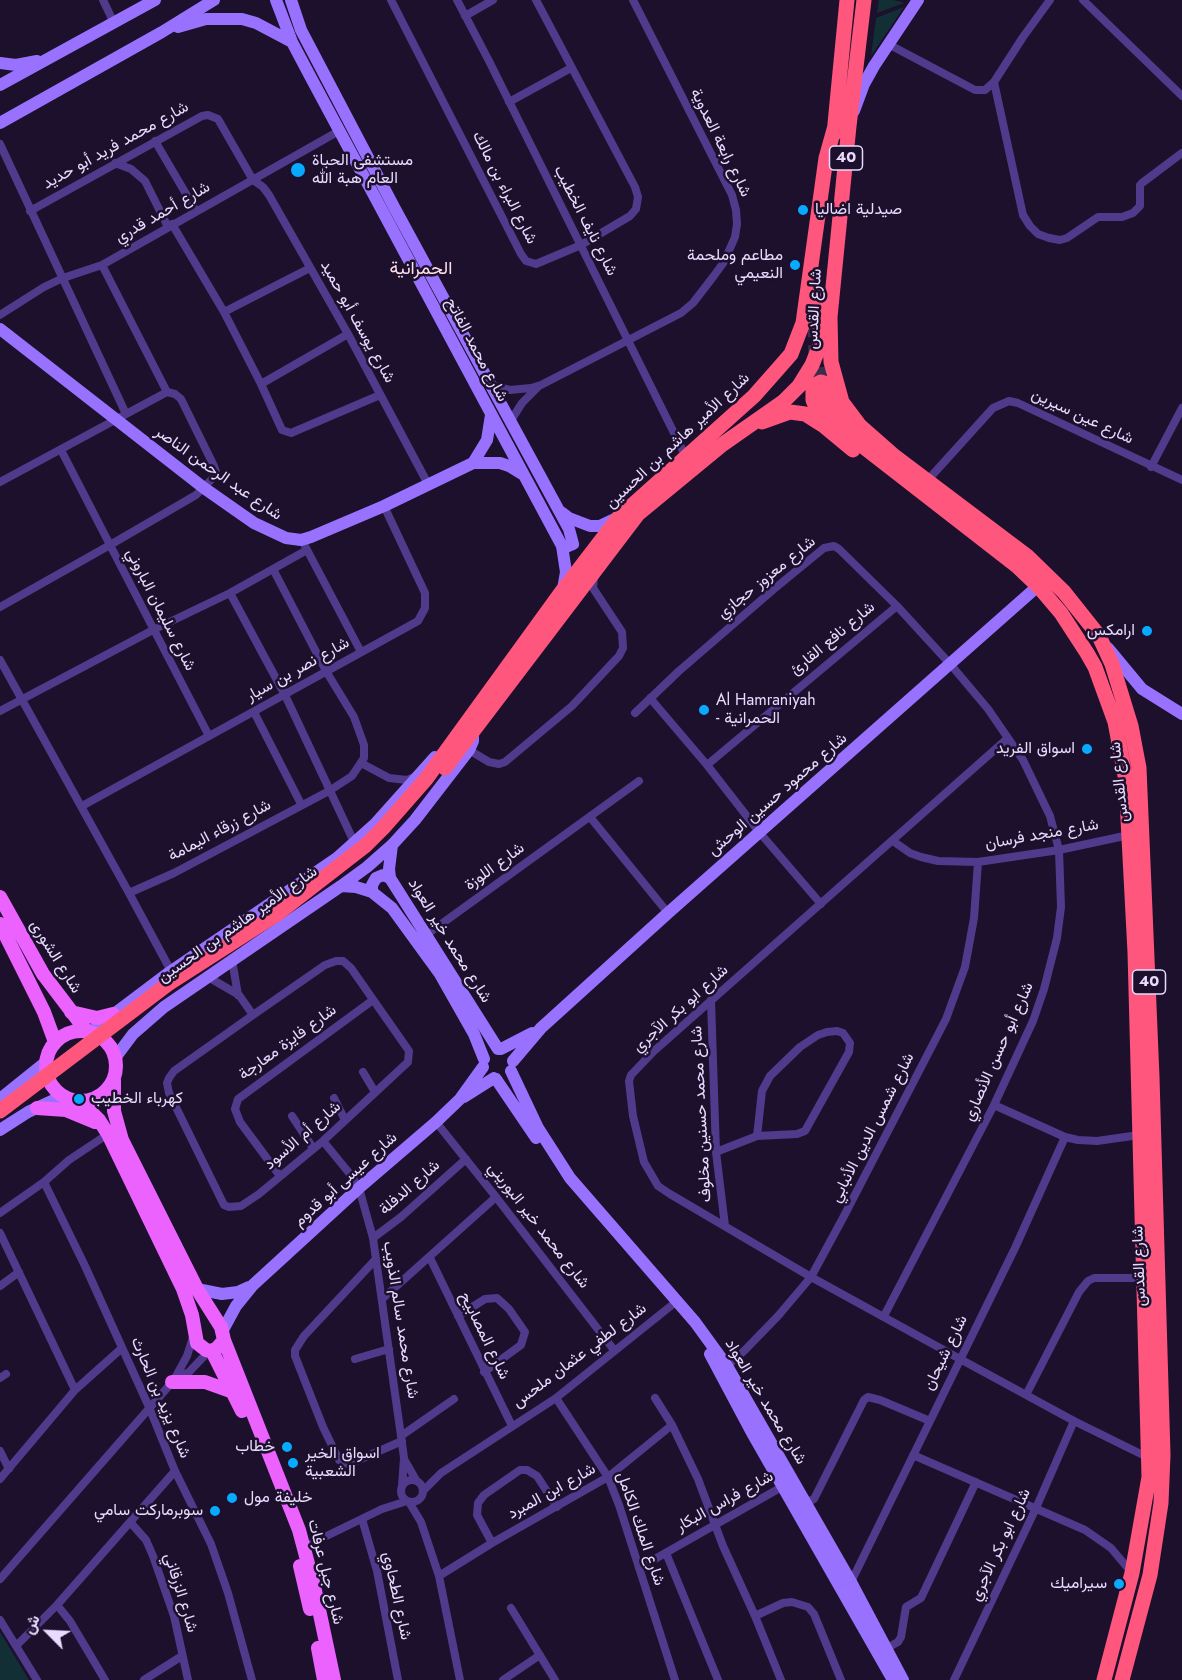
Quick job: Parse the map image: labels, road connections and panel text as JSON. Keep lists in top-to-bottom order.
{
  "streets": {
    "highway": ["40", "شارع القدس", "شارع الأمير هاشم بن الحسين"],
    "main road": ["شارع الشورى", "شارع جبل عرفات"],
    "street": [
      "شارع رابعة العدوية",
      "شارع محمد فريد أبو حديد",
      "شارع البراء بن مالك",
      "شارع أحمد قدري",
      "شارع نايف الخطيب",
      "شارع يوسف أبو حميد",
      "شارع محمد الفاتح",
      "شارع عين سيرين",
      "شارع عبد الرحمن الناصر",
      "شارع معزوز حجازي",
      "شارع سليمان الباروني",
      "شارع نافع القارئ",
      "شارع نصر بن سيار",
      "شارع محمود حسين الوحش",
      "شارع زرقاء اليمامة",
      "شارع منجد فرسان",
      "شارع اللوزة",
      "شارع محمد خير العواد",
      "شارع ابو بكر الآجري",
      "شارع فايزة معارجة",
      "شارع أبو حسن الأنصاري",
      "شارع محمد حسنين مخلوف",
      "شارع شمس الدين الأنبابي",
      "شارع أم الأسود",
      "شارع عيسى أبو قدوم",
      "شارع الدفلة",
      "شارع محمد خير البوريني",
      "شارع محمد سالم الذويب",
      "شارع المصابيح",
      "شارع شيحان",
      "شارع لطفي عثمان ملحس",
      "شارع يزيد بن الحارث",
      "شارع ابن المبرد",
      "شارع فراس البكار",
      "شارع الملك الكامل",
      "شارع الزرقاني",
      "شارع الطحاوي"
    ]
  },
  "crossings": [
    ["شارع رابعة العدوية", "شارع نايف الخطيب"],
    ["شارع رابعة العدوية", "شارع محمد الفاتح"],
    ["شارع رابعة العدوية", "شارع الأمير هاشم بن الحسين"],
    ["شارع محمد فريد أبو حديد", "شارع أحمد قدري"],
    ["شارع محمد فريد أبو حديد", "شارع يوسف أبو حميد"],
    ["شارع البراء بن مالك", "شارع نايف الخطيب"],
    ["شارع أحمد قدري", "شارع يوسف أبو حميد"],
    ["شارع أحمد قدري", "شارع محمد الفاتح"],
    ["شارع نايف الخطيب", "شارع محمد الفاتح"],
    ["شارع نايف الخطيب", "شارع الأمير هاشم بن الحسين"],
    ["شارع القدس", "شارع عين سيرين"],
    ["شارع القدس", "شارع الأمير هاشم بن الحسين"],
    ["شارع القدس", "شارع محمود حسين الوحش"],
    ["شارع القدس", "شارع منجد فرسان"],
    ["شارع القدس", "شارع ابو بكر الآجري"],
    ["شارع محمد الفاتح", "شارع الأمير هاشم بن الحسين"],
    ["شارع الأمير هاشم بن الحسين", "شارع محمد خير العواد"],
    ["شارع الأمير هاشم بن الحسين", "شارع الشورى"],
    ["شارع الأمير هاشم بن الحسين", "شارع جبل عرفات"],
    ["شارع معزوز حجازي", "شارع نافع القارئ"],
    ["شارع معزوز حجازي", "شارع محمود حسين الوحش"],
    ["شارع معزوز حجازي", "شارع أبو حسن الأنصاري"],
    ["شارع سليمان الباروني", "شارع نصر بن سيار"],
    ["شارع محمود حسين الوحش", "شارع محمد خير العواد"],
    ["شارع محمود حسين الوحش", "شارع أبو حسن الأنصاري"],
    ["شارع محمود حسين الوحش", "شارع عيسى أبو قدوم"],
    ["شارع منجد فرسان", "شارع ابو بكر الآجري"],
    ["شارع منجد فرسان", "شارع أبو حسن الأنصاري"],
    ["شارع منجد فرسان", "شارع شمس الدين الأنبابي"],
    ["شارع اللوزة", "شارع محمد خير العواد"],
    ["شارع محمد خير العواد", "شارع شمس الدين الأنبابي"],
    ["شارع محمد خير العواد", "شارع عيسى أبو قدوم"],
    ["شارع محمد خير العواد", "شارع شيحان"],
    ["شارع محمد خير العواد", "شارع لطفي عثمان ملحس"],
    ["شارع محمد خير العواد", "شارع فراس البكار"],
    ["شارع الشورى", "شارع جبل عرفات"],
    ["شارع ابو بكر الآجري", "شارع أبو حسن الأنصاري"],
    ["شارع ابو بكر الآجري", "شارع محمد حسنين مخلوف"],
    ["شارع ابو بكر الآجري", "شارع شمس الدين الأنبابي"],
    ["شارع ابو بكر الآجري", "شارع شيحان"],
    ["شارع فايزة معارجة", "شارع أم الأسود"],
    ["شارع أم الأسود", "شارع محمد سالم الذويب"],
    ["شارع عيسى أبو قدوم", "شارع محمد خير البوريني"],
    ["شارع عيسى أبو قدوم", "شارع محمد سالم الذويب"],
    ["شارع عيسى أبو قدوم", "شارع جبل عرفات"],
    ["شارع الدفلة", "شارع محمد خير البوريني"],
    ["شارع الدفلة", "شارع محمد سالم الذويب"],
    ["شارع محمد خير البوريني", "شارع لطفي عثمان ملحس"],
    ["شارع محمد سالم الذويب", "شارع لطفي عثمان ملحس"],
    ["شارع المصابيح", "شارع لطفي عثمان ملحس"],
    ["شارع لطفي عثمان ملحس", "شارع الملك الكامل"],
    ["شارع ابن المبرد", "شارع الملك الكامل"],
    ["شارع فراس البكار", "شارع الملك الكامل"]
  ],
  "districts": ["الحمرانية"],
  "places": [
    "مستشفى الحياة العام هبة الله",
    "صيدلية اضاليا",
    "مطاعم وملحمة النعيمي",
    "ارامكس",
    "Al Hamraniyah - الحمرانية",
    "اسواق الفريد",
    "كهرباء الخطيب",
    "خطاب",
    "اسواق الخير الشعبية",
    "خليفة مول",
    "سوبرماركت سامي",
    "سيراميك"
  ],
  "north": "top left"
}
